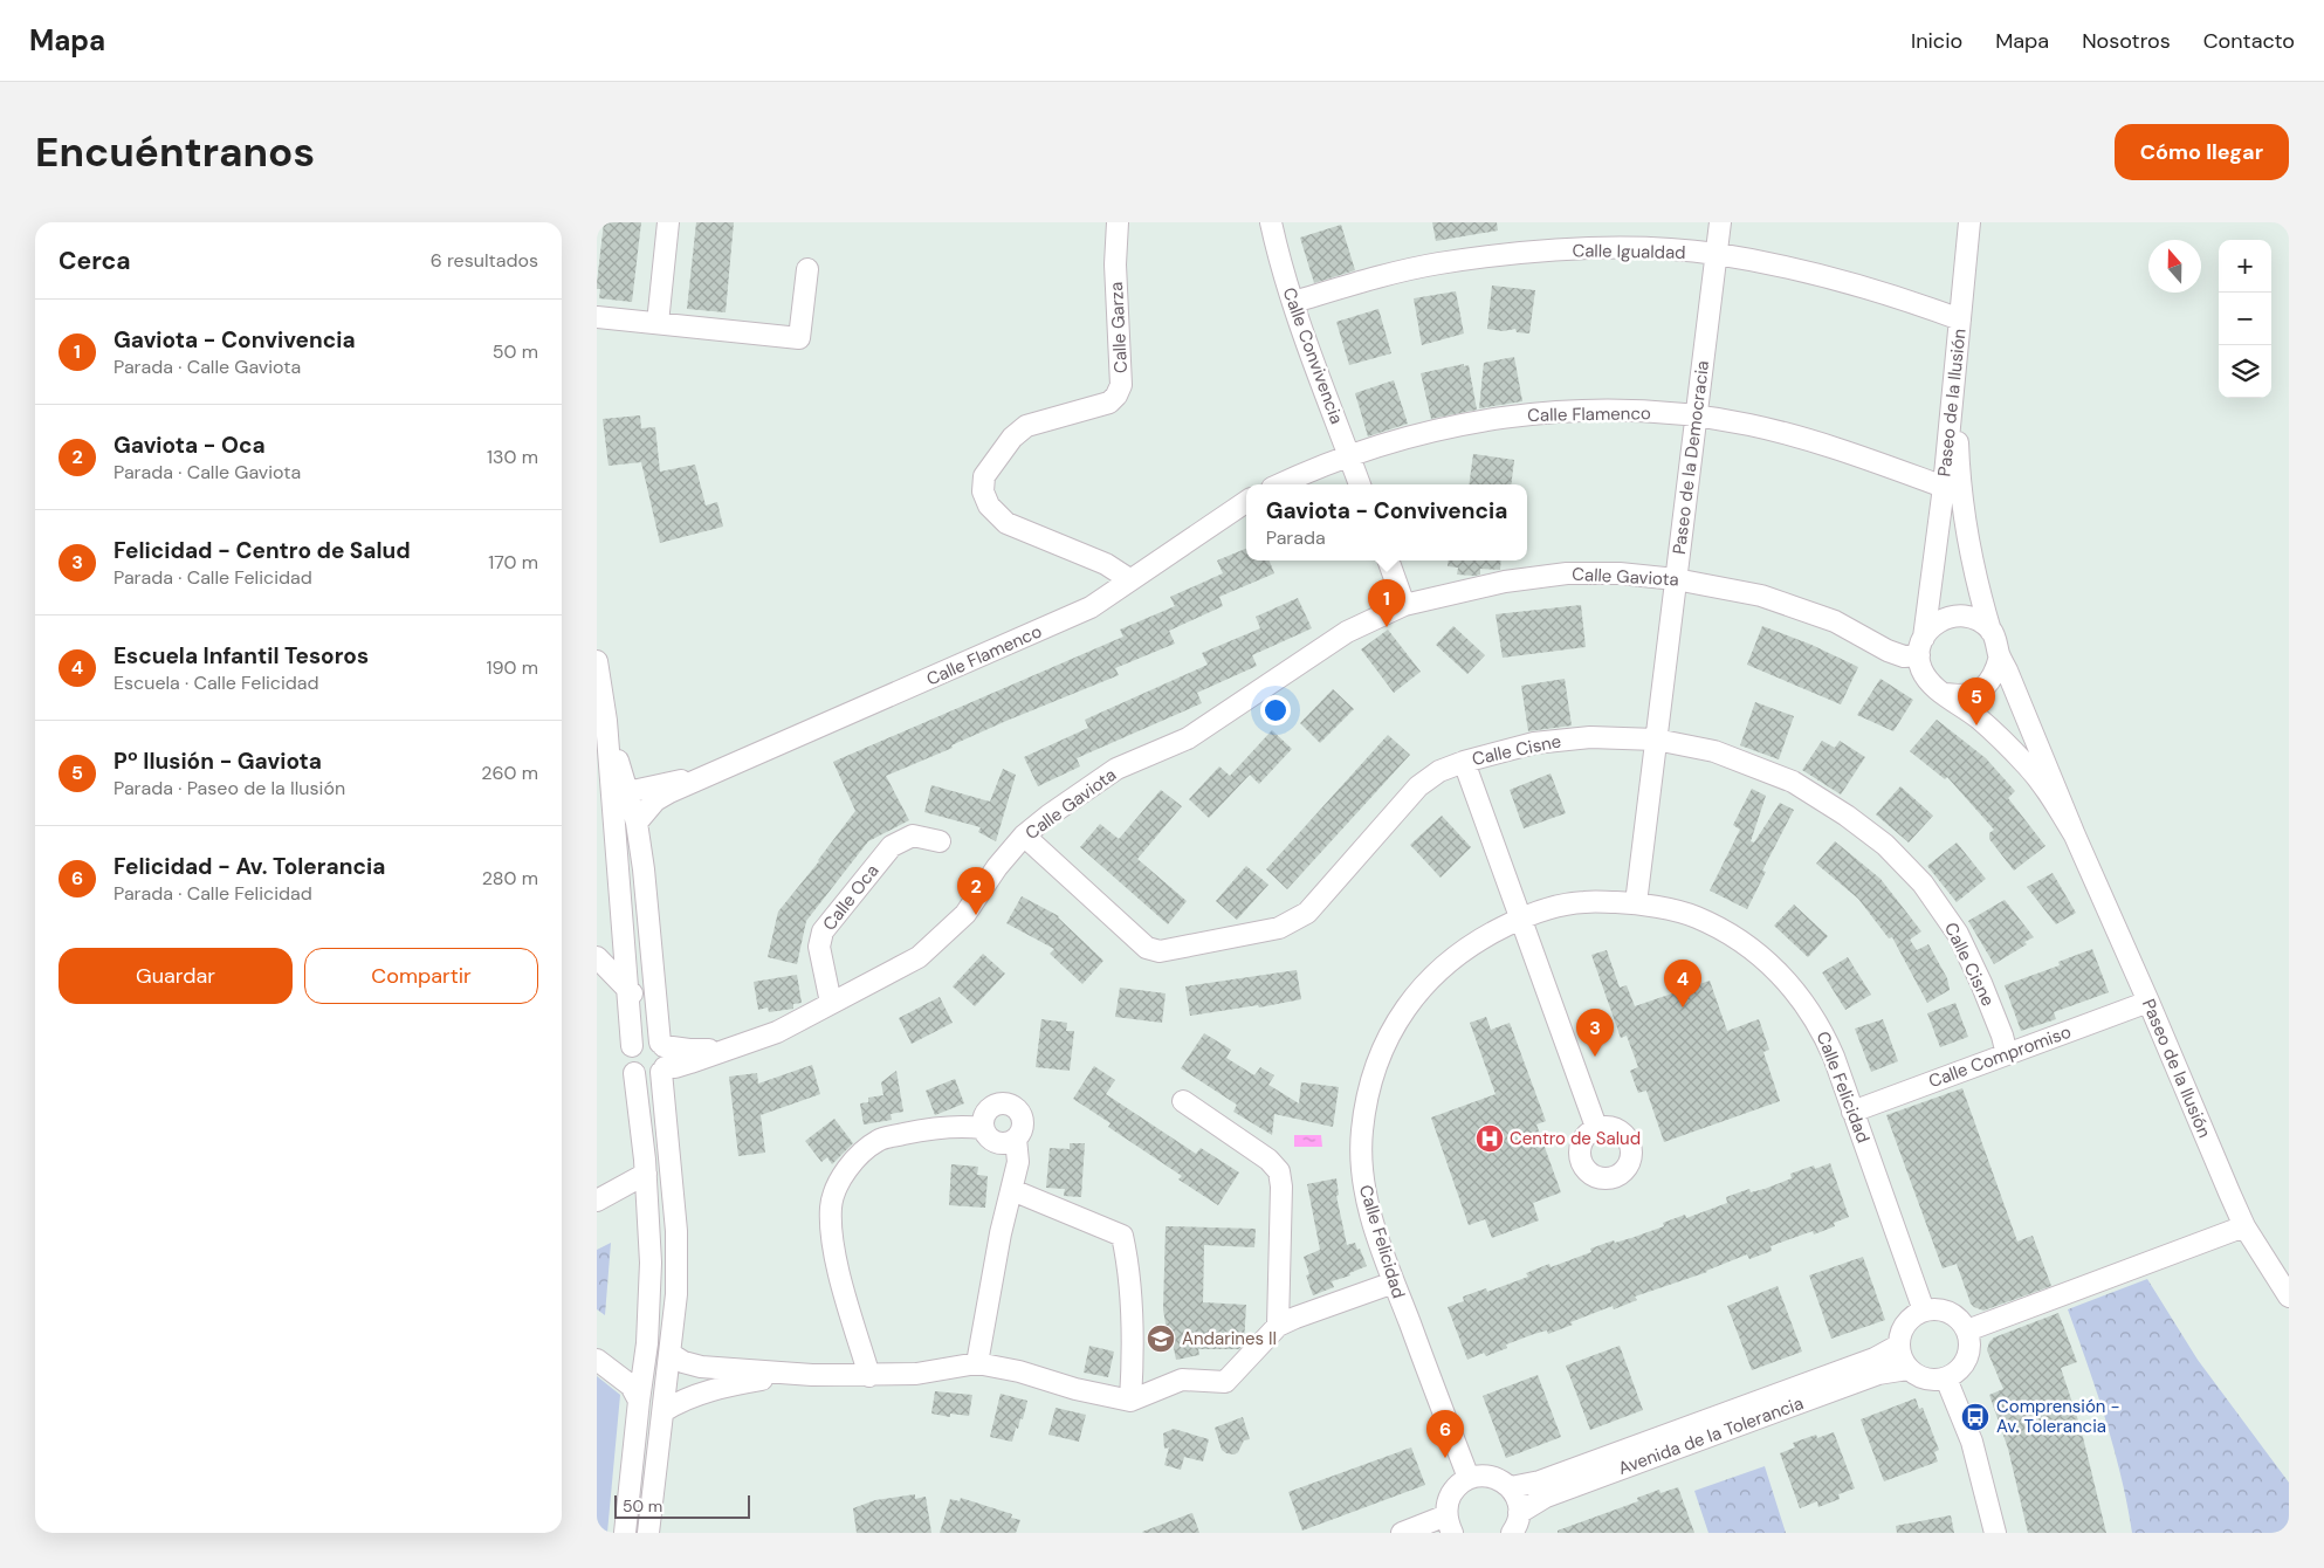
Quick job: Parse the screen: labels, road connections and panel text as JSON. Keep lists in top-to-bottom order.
{
  "streets": {
    "street": [
      "Calle Igualdad",
      "Calle Garza",
      "Calle Convivencia",
      "Paseo de la Ilusión",
      "Calle Flamenco",
      "Paseo de la Democracia",
      "Calle Gaviota",
      "Calle Cisne",
      "Calle Oca",
      "Calle Compromiso",
      "Calle Felicidad",
      "Avenida de la Tolerancia"
    ]
  },
  "crossings": [
    ["Calle Igualdad", "Calle Convivencia"],
    ["Calle Igualdad", "Paseo de la Ilusión"],
    ["Calle Igualdad", "Paseo de la Democracia"],
    ["Calle Garza", "Calle Flamenco"],
    ["Calle Convivencia", "Calle Flamenco"],
    ["Paseo de la Ilusión", "Calle Flamenco"],
    ["Paseo de la Ilusión", "Calle Gaviota"],
    ["Paseo de la Ilusión", "Calle Compromiso"],
    ["Calle Flamenco", "Paseo de la Democracia"],
    ["Paseo de la Democracia", "Calle Gaviota"],
    ["Paseo de la Democracia", "Calle Cisne"],
    ["Paseo de la Democracia", "Calle Felicidad"],
    ["Calle Gaviota", "Calle Cisne"],
    ["Calle Gaviota", "Calle Oca"],
    ["Calle Cisne", "Calle Compromiso"],
    ["Calle Compromiso", "Calle Felicidad"],
    ["Calle Felicidad", "Avenida de la Tolerancia"]
  ],
  "places": {
    "hospital": ["Centro de Salud"],
    "school or university": ["Andarines II"],
    "bus stop": ["Comprensión - Av. Tolerancia"]
  },
  "scale_bar": "50 m",
  "north": "top",
  "page": {
    "header": "Mapa",
    "nav": [
      "Inicio",
      "Mapa",
      "Nosotros",
      "Contacto"
    ],
    "buttons": [
      "Cómo llegar",
      ["Guardar", "Compartir"]
    ],
    "title": "Encuéntranos",
    "heading": ["Cerca", "6 resultados"],
    "map_buttons": ["+", "−"],
    "list": [
      {
        "mark": "1",
        "name": "Gaviota - Convivencia",
        "note": "Parada · Calle Gaviota",
        "value": "50 m"
      },
      {
        "mark": "2",
        "name": "Gaviota - Oca",
        "note": "Parada · Calle Gaviota",
        "value": "130 m"
      },
      {
        "mark": "3",
        "name": "Felicidad - Centro de Salud",
        "note": "Parada · Calle Felicidad",
        "value": "170 m"
      },
      {
        "mark": "4",
        "name": "Escuela Infantil Tesoros",
        "note": "Escuela · Calle Felicidad",
        "value": "190 m"
      },
      {
        "mark": "5",
        "name": "Pº Ilusión - Gaviota",
        "note": "Parada · Paseo de la Ilusión",
        "value": "260 m"
      },
      {
        "mark": "6",
        "name": "Felicidad - Av. Tolerancia",
        "note": "Parada · Calle Felicidad",
        "value": "280 m"
      }
    ],
    "popup": ["Gaviota - Convivencia", "Parada"],
    "pins": [
      "1",
      "5",
      "2",
      "4",
      "3",
      "6"
    ],
    "scale": "50 m"
  }
}
